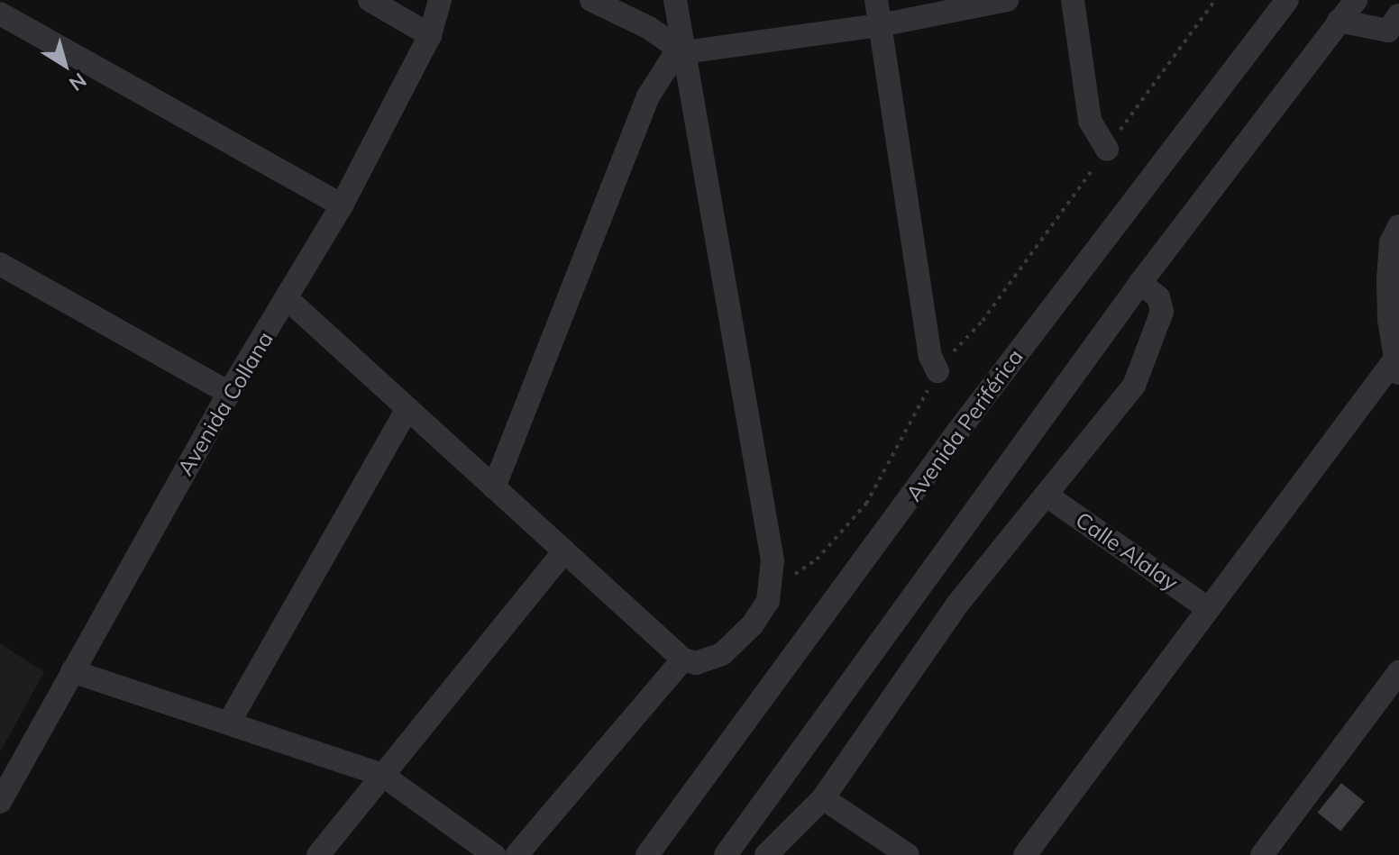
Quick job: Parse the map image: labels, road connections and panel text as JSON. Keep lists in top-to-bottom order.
{
  "streets": {
    "street": ["Avenida Collana", "Avenida Periférica", "Calle Alalay"]
  },
  "north": "bottom right"
}
